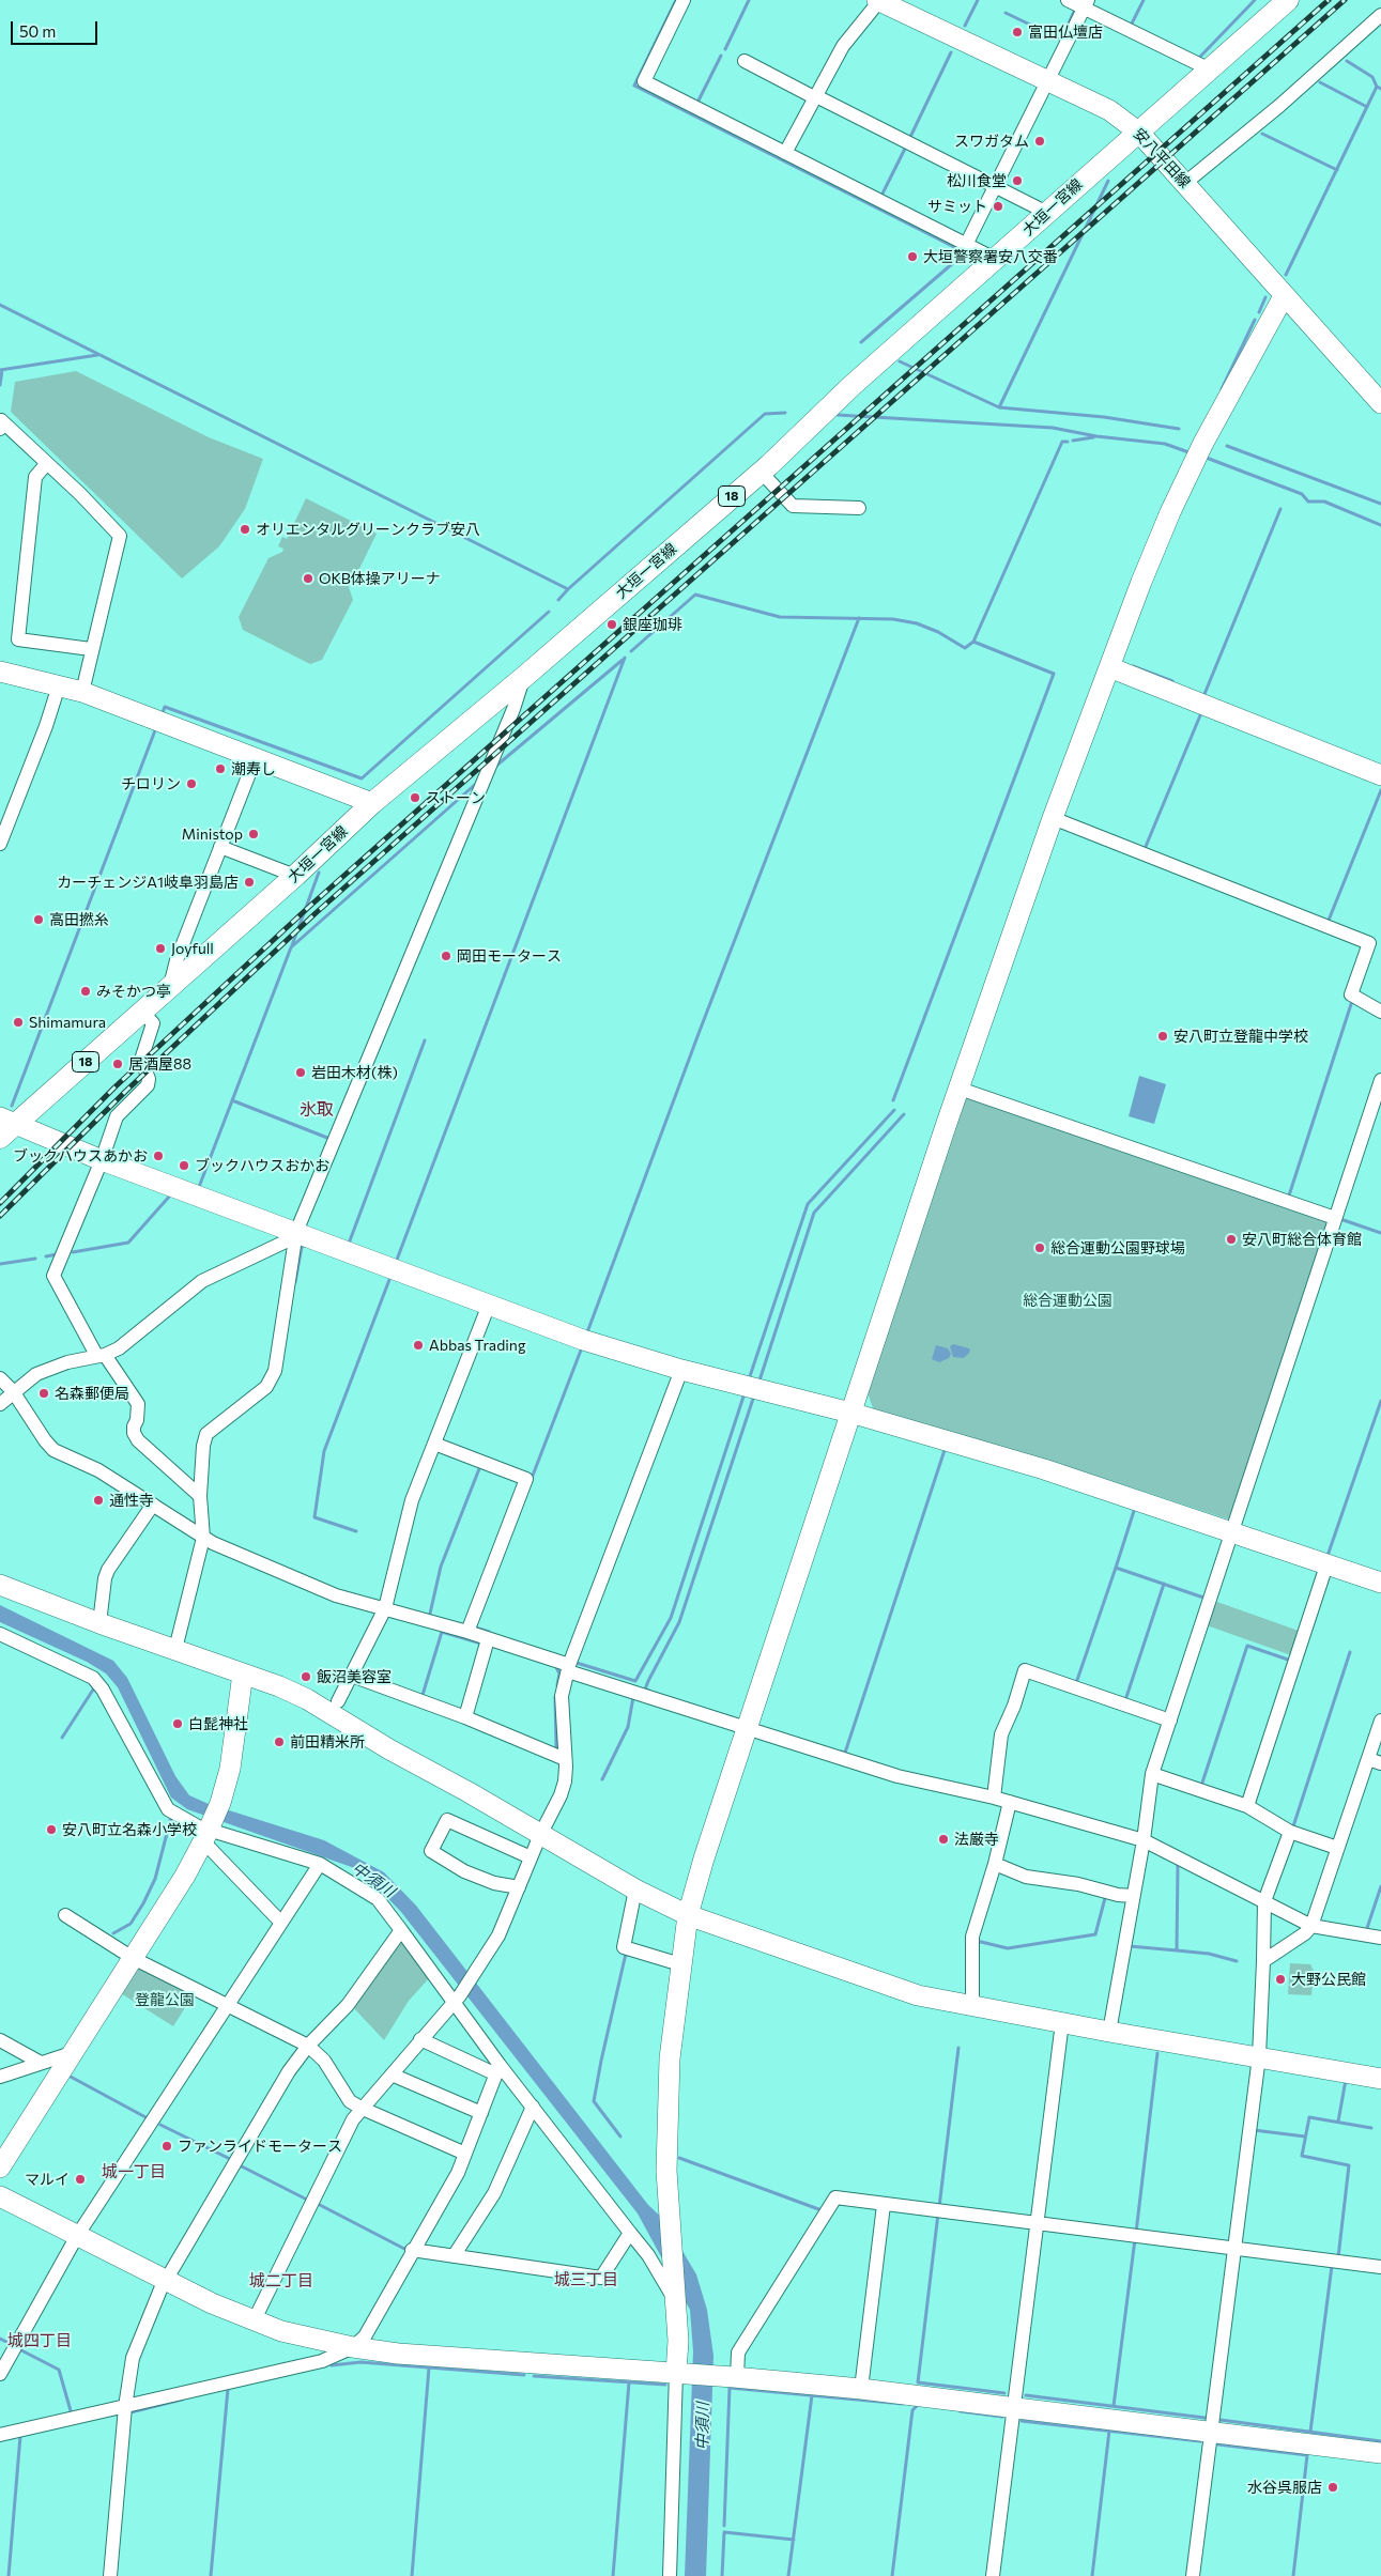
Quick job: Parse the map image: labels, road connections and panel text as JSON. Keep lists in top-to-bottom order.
{
  "streets": {
    "main road": ["大垣一宮線", "18"],
    "street": ["安八平田線"]
  },
  "crossings": [
    ["安八平田線", "大垣一宮線"]
  ],
  "districts": [
    "氷取",
    "城一丁目",
    "城三丁目",
    "城二丁目",
    "城四丁目"
  ],
  "water": ["中須川"],
  "parks": ["総合運動公園", "登龍公園"],
  "places": [
    "富田仏壇店",
    "スワガタム",
    "松川食堂",
    "サミット",
    "大垣警察署安八交番",
    "オリエンタルグリーンクラブ安八",
    "OKB体操アリーナ",
    "銀座珈琲",
    "潮寿し",
    "チロリン",
    "ストーン",
    "Ministop",
    "カーチェンジA1岐阜羽島店",
    "高田撚糸",
    "Joyfull",
    "岡田モータース",
    "みそかつ亭",
    "Shimamura",
    "安八町立登龍中学校",
    "居酒屋88",
    "岩田木材(株)",
    "ブックハウスあかお",
    "ブックハウスおかお",
    "安八町総合体育館",
    "総合運動公園野球場",
    "Abbas Trading",
    "名森郵便局",
    "通性寺",
    "飯沼美容室",
    "白髭神社",
    "前田精米所",
    "安八町立名森小学校",
    "法厳寺",
    "大野公民館",
    "ファンライドモータース",
    "マルイ",
    "水谷呉服店"
  ],
  "scale_bar": "50 m"
}
